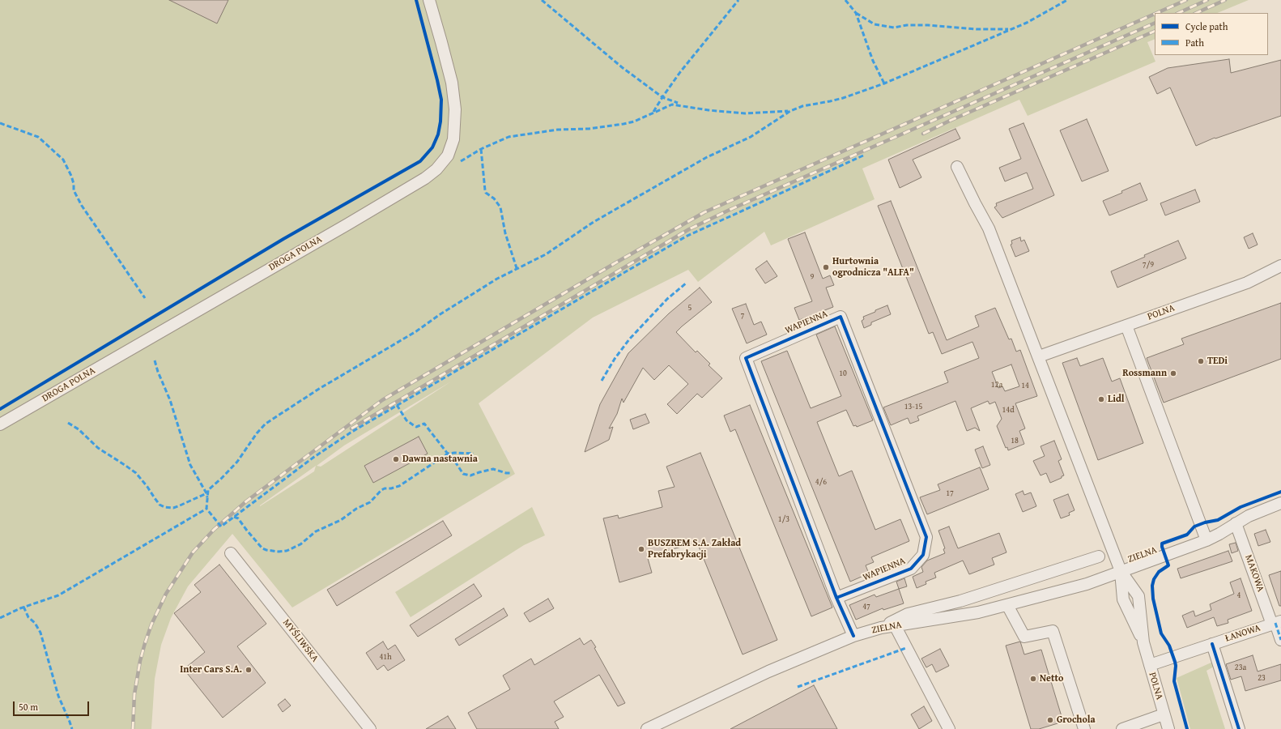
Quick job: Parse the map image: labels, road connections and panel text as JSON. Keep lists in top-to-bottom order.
{
  "streets": {
    "street": [
      "DROGA POLNA",
      "POLNA",
      "WAPIENNA",
      "ZIELNA",
      "MAKOWA",
      "ŁANOWA",
      "MYŚLIWSKA"
    ]
  },
  "crossings": [
    ["POLNA", "ZIELNA"],
    ["POLNA", "ŁANOWA"],
    ["WAPIENNA", "ZIELNA"],
    ["ZIELNA", "MAKOWA"],
    ["MAKOWA", "ŁANOWA"]
  ],
  "places": [
    "Hurtownia ogrodnicza \"ALFA\"",
    "TEDi",
    "Rossmann",
    "Lidl",
    "Dawna nastawnia",
    "BUSZREM S.A. Zakład Prefabrykacji",
    "Inter Cars S.A.",
    "Netto",
    "Grochola"
  ],
  "house_numbers": [
    "7/9",
    "9",
    "5",
    "7",
    "10",
    "12a",
    "14",
    "13-15",
    "14d",
    "18",
    "4/6",
    "17",
    "1/3",
    "4",
    "47",
    "41h",
    "23a",
    "23"
  ],
  "legend": ["Cycle path", "Path"],
  "scale_bar": "50 m"
}
